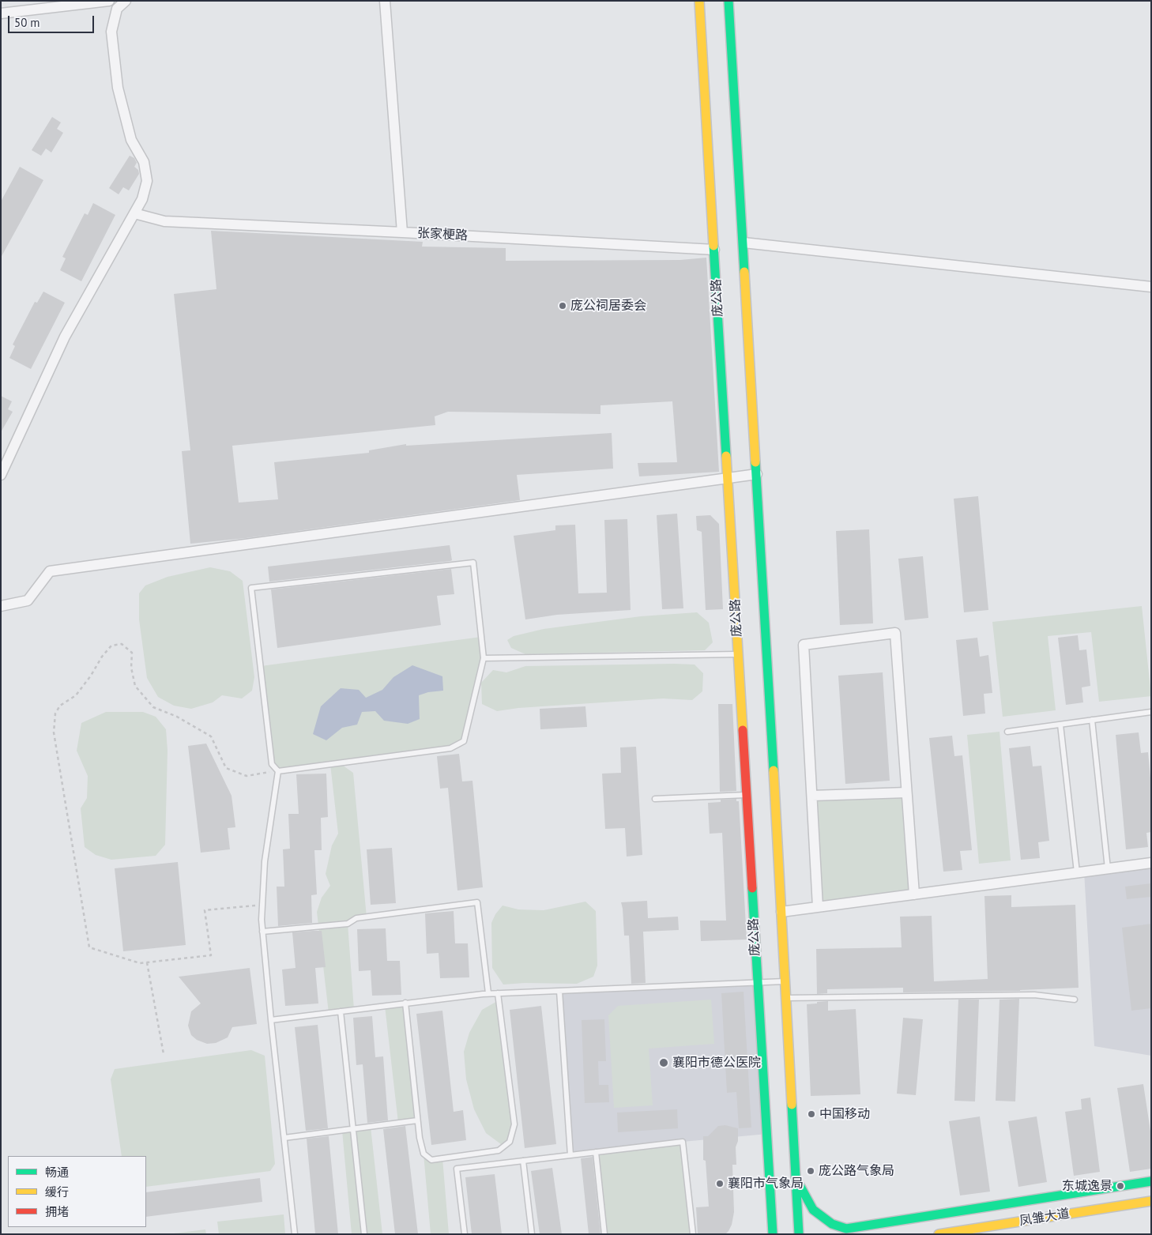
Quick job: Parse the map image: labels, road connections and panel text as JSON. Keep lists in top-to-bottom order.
{
  "streets": {
    "main road": ["庞公路", "凤雏大道"],
    "street": ["张家梗路"]
  },
  "crossings": [
    ["张家梗路", "庞公路"]
  ],
  "places": [
    "庞公祠居委会",
    "襄阳市德公医院",
    "中国移动",
    "庞公路气象局",
    "襄阳市气象局",
    "东城逸景"
  ],
  "legend": ["畅通", "缓行", "拥堵"],
  "scale_bar": "50 m"
}
